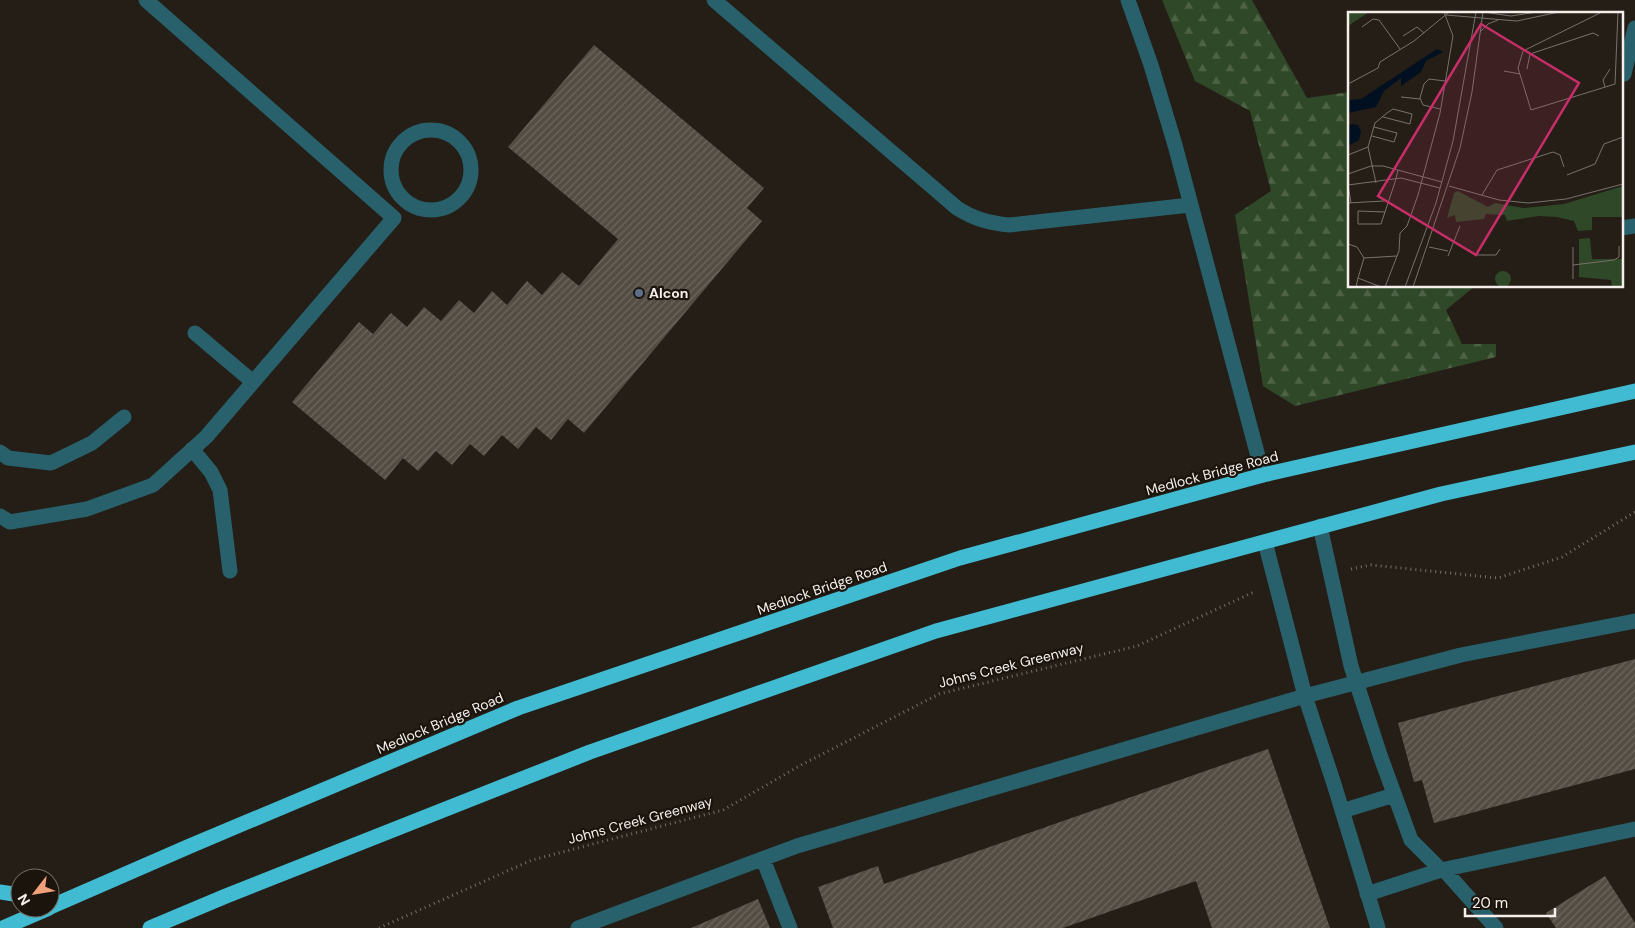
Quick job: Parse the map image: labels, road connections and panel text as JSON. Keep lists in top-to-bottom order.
{
  "streets": {
    "highway": ["Medlock Bridge Road"],
    "path": ["Johns Creek Greenway"]
  },
  "places": ["Alcon"],
  "scale_bar": "20 m",
  "north": "bottom left"
}
